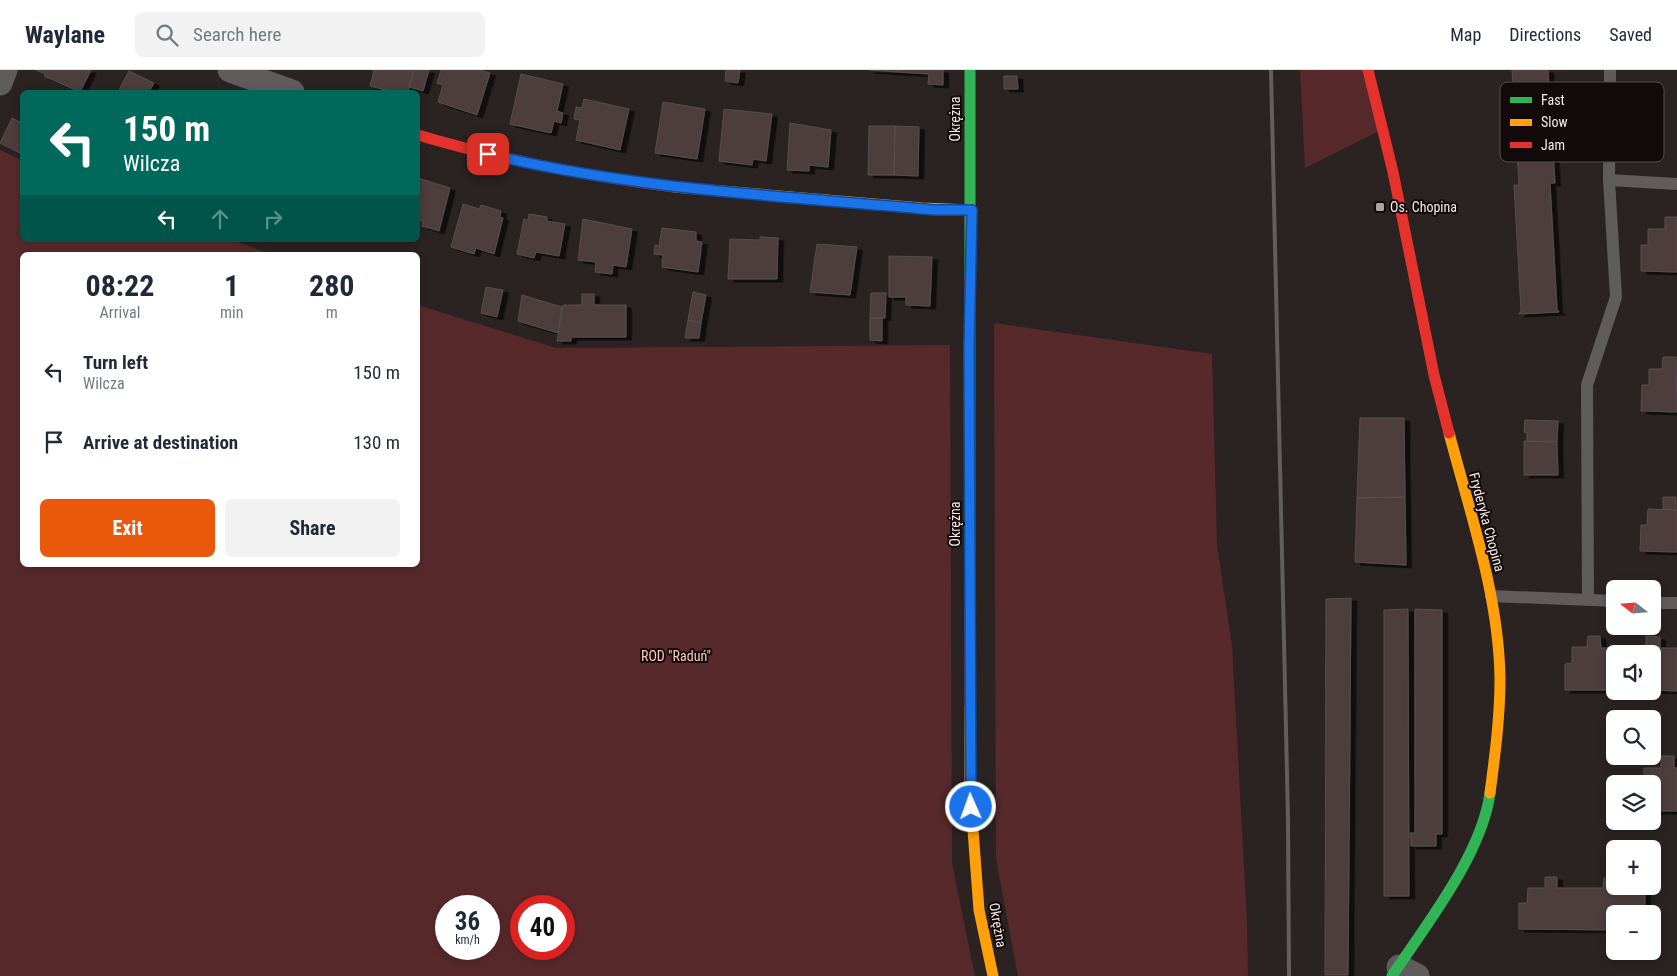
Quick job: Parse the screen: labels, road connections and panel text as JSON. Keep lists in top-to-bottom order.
{
  "streets": {
    "street": ["Okrężna", "Fryderyka Chopina"]
  },
  "parks": ["ROD \"Raduń\""],
  "places": {
    "transit": ["Os. Chopina"]
  },
  "legend": ["Fast", "Slow", "Jam"],
  "north": "left",
  "page": {
    "header": "Waylane",
    "search": "Search here",
    "nav": ["Map", "Directions", "Saved"],
    "turn": ["150 m", "Wilcza"],
    "eta": [
      "08:22",
      "Arrival",
      "1",
      "min",
      "280",
      "m"
    ],
    "list": [
      {
        "name": "Turn left",
        "note": "Wilcza",
        "value": "150 m"
      },
      {
        "name": "Arrive at destination",
        "value": "130 m"
      }
    ],
    "buttons": ["Exit", "Share"],
    "map_buttons": ["+", "−"],
    "speed": "36 km/h",
    "limit": "40"
  }
}
